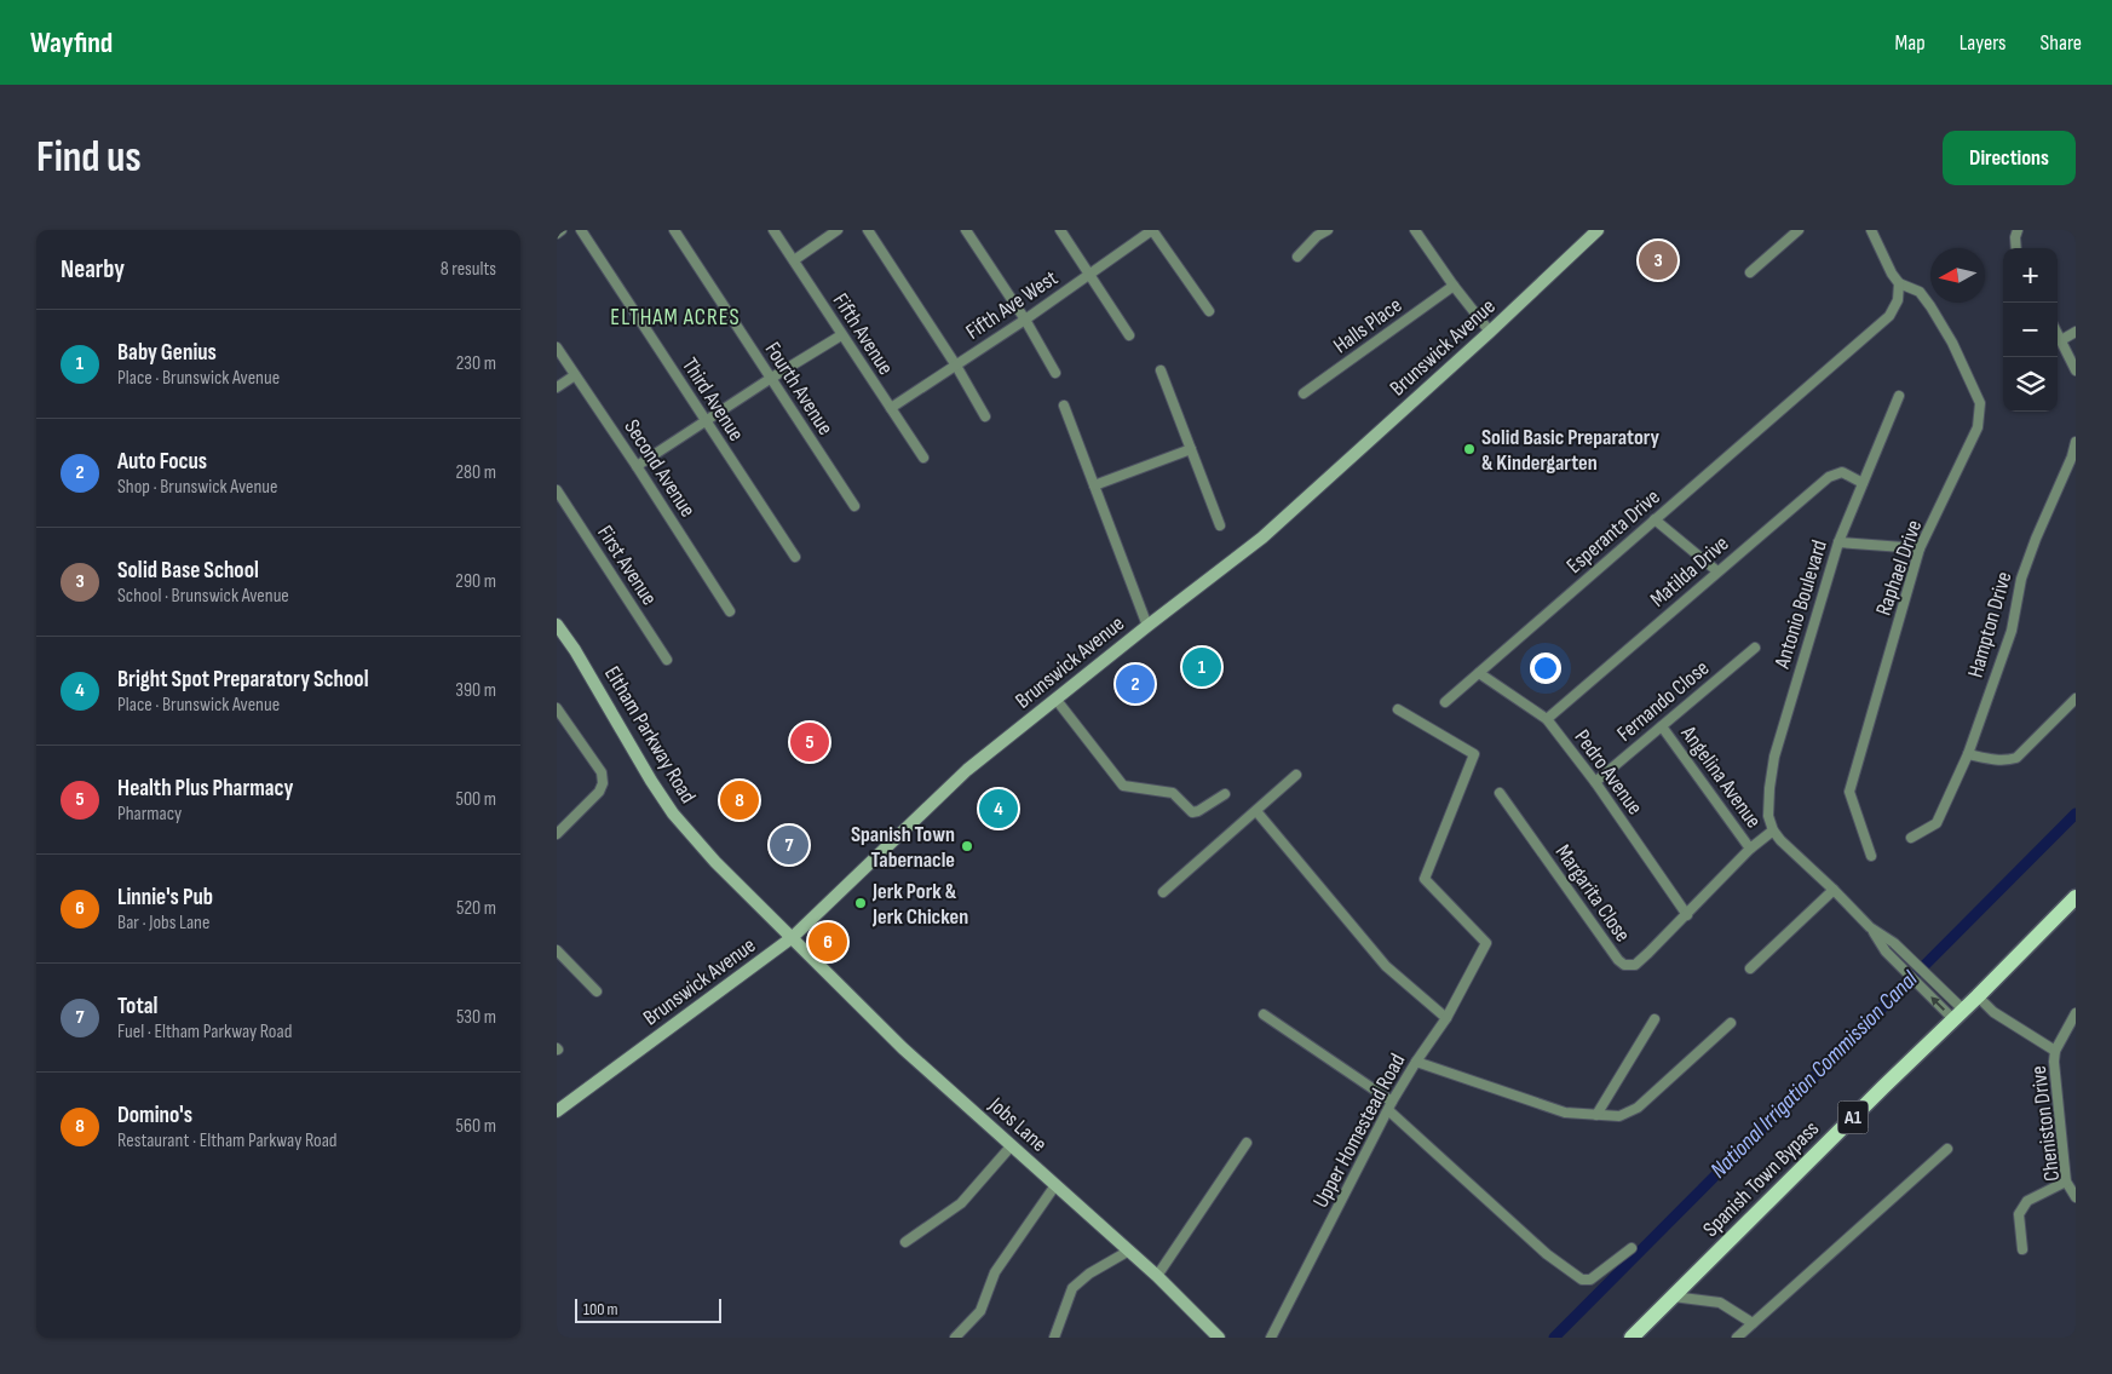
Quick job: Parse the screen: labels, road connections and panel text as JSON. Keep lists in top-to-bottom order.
{
  "streets": {
    "main road": [
      "Brunswick Avenue",
      "Eltham Parkway Road",
      "A1",
      "Jobs Lane",
      "Spanish Town Bypass"
    ],
    "street": [
      "Fifth Ave West",
      "Halls Place",
      "Fifth Avenue",
      "Fourth Avenue",
      "Third Avenue",
      "Second Avenue",
      "Esperanta Drive",
      "First Avenue",
      "Raphael Drive",
      "Matilda Drive",
      "Antonio Boulevard",
      "Hampton Drive",
      "Fernando Close",
      "Pedro Avenue",
      "Angelina Avenue",
      "Margarita Close",
      "Cheniston Drive",
      "Upper Homestead Road"
    ]
  },
  "crossings": [
    ["Fifth Ave West", "Fifth Avenue"],
    ["Brunswick Avenue", "Eltham Parkway Road"],
    ["Brunswick Avenue", "Jobs Lane"],
    ["Esperanta Drive", "Raphael Drive"],
    ["Esperanta Drive", "Pedro Avenue"],
    ["Matilda Drive", "Antonio Boulevard"],
    ["Matilda Drive", "Pedro Avenue"],
    ["Antonio Boulevard", "Margarita Close"],
    ["Fernando Close", "Pedro Avenue"],
    ["Fernando Close", "Angelina Avenue"],
    ["Eltham Parkway Road", "Jobs Lane"],
    ["Pedro Avenue", "Margarita Close"],
    ["Angelina Avenue", "Margarita Close"]
  ],
  "districts": ["ELTHAM ACRES"],
  "water": ["National Irrigation Commission Canal"],
  "places": ["Solid Basic Preparatory & Kindergarten", "Spanish Town Tabernacle", "Jerk Pork & Jerk Chicken"],
  "scale_bar": "100 m",
  "north": "left",
  "page": {
    "header": "Wayfind",
    "nav": ["Map", "Layers", "Share"],
    "buttons": "Directions",
    "title": "Find us",
    "heading": ["Nearby", "8 results"],
    "pins": [
      "3",
      "1",
      "2",
      "5",
      "8",
      "4",
      "7",
      "6"
    ],
    "map_buttons": ["+", "−"],
    "list": [
      {
        "mark": "1",
        "name": "Baby Genius",
        "note": "Place · Brunswick Avenue",
        "value": "230 m"
      },
      {
        "mark": "2",
        "name": "Auto Focus",
        "note": "Shop · Brunswick Avenue",
        "value": "280 m"
      },
      {
        "mark": "3",
        "name": "Solid Base School",
        "note": "School · Brunswick Avenue",
        "value": "290 m"
      },
      {
        "mark": "4",
        "name": "Bright Spot Preparatory School",
        "note": "Place · Brunswick Avenue",
        "value": "390 m"
      },
      {
        "mark": "5",
        "name": "Health Plus Pharmacy",
        "note": "Pharmacy",
        "value": "500 m"
      },
      {
        "mark": "6",
        "name": "Linnie's Pub",
        "note": "Bar · Jobs Lane",
        "value": "520 m"
      },
      {
        "mark": "7",
        "name": "Total",
        "note": "Fuel · Eltham Parkway Road",
        "value": "530 m"
      },
      {
        "mark": "8",
        "name": "Domino's",
        "note": "Restaurant · Eltham Parkway Road",
        "value": "560 m"
      }
    ],
    "scale": "100 m"
  }
}
